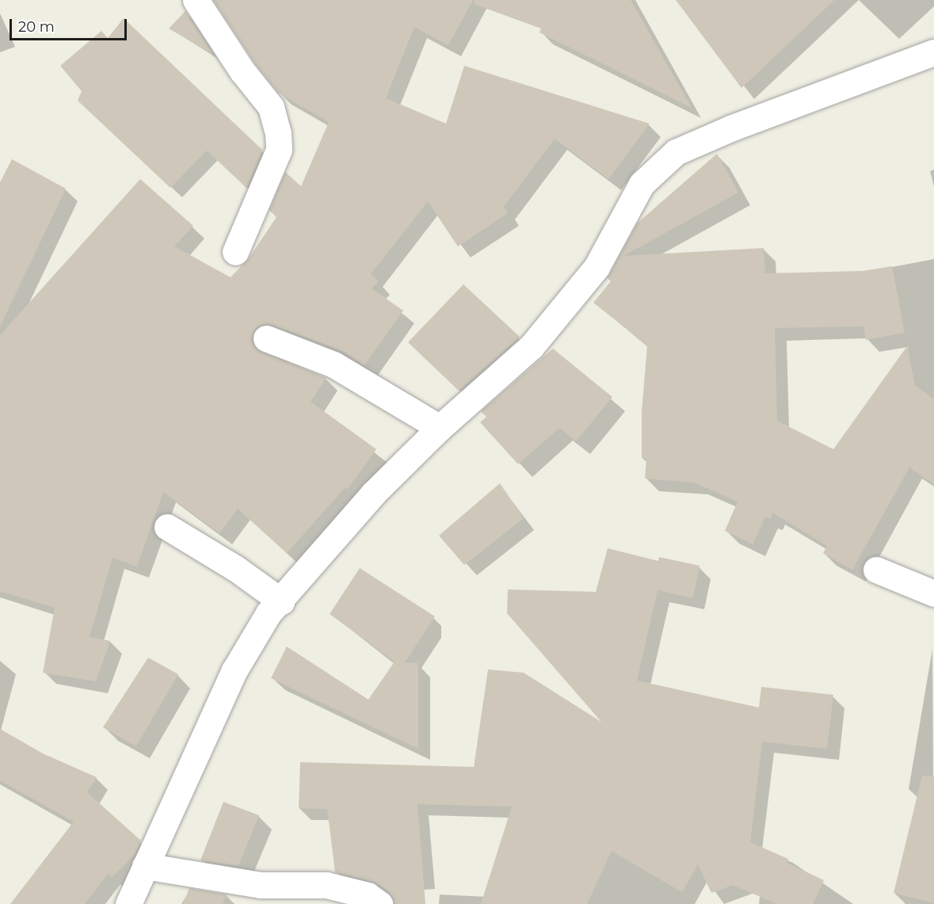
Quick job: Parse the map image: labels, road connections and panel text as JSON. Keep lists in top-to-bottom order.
{
  "scale_bar": "20 m"
}
